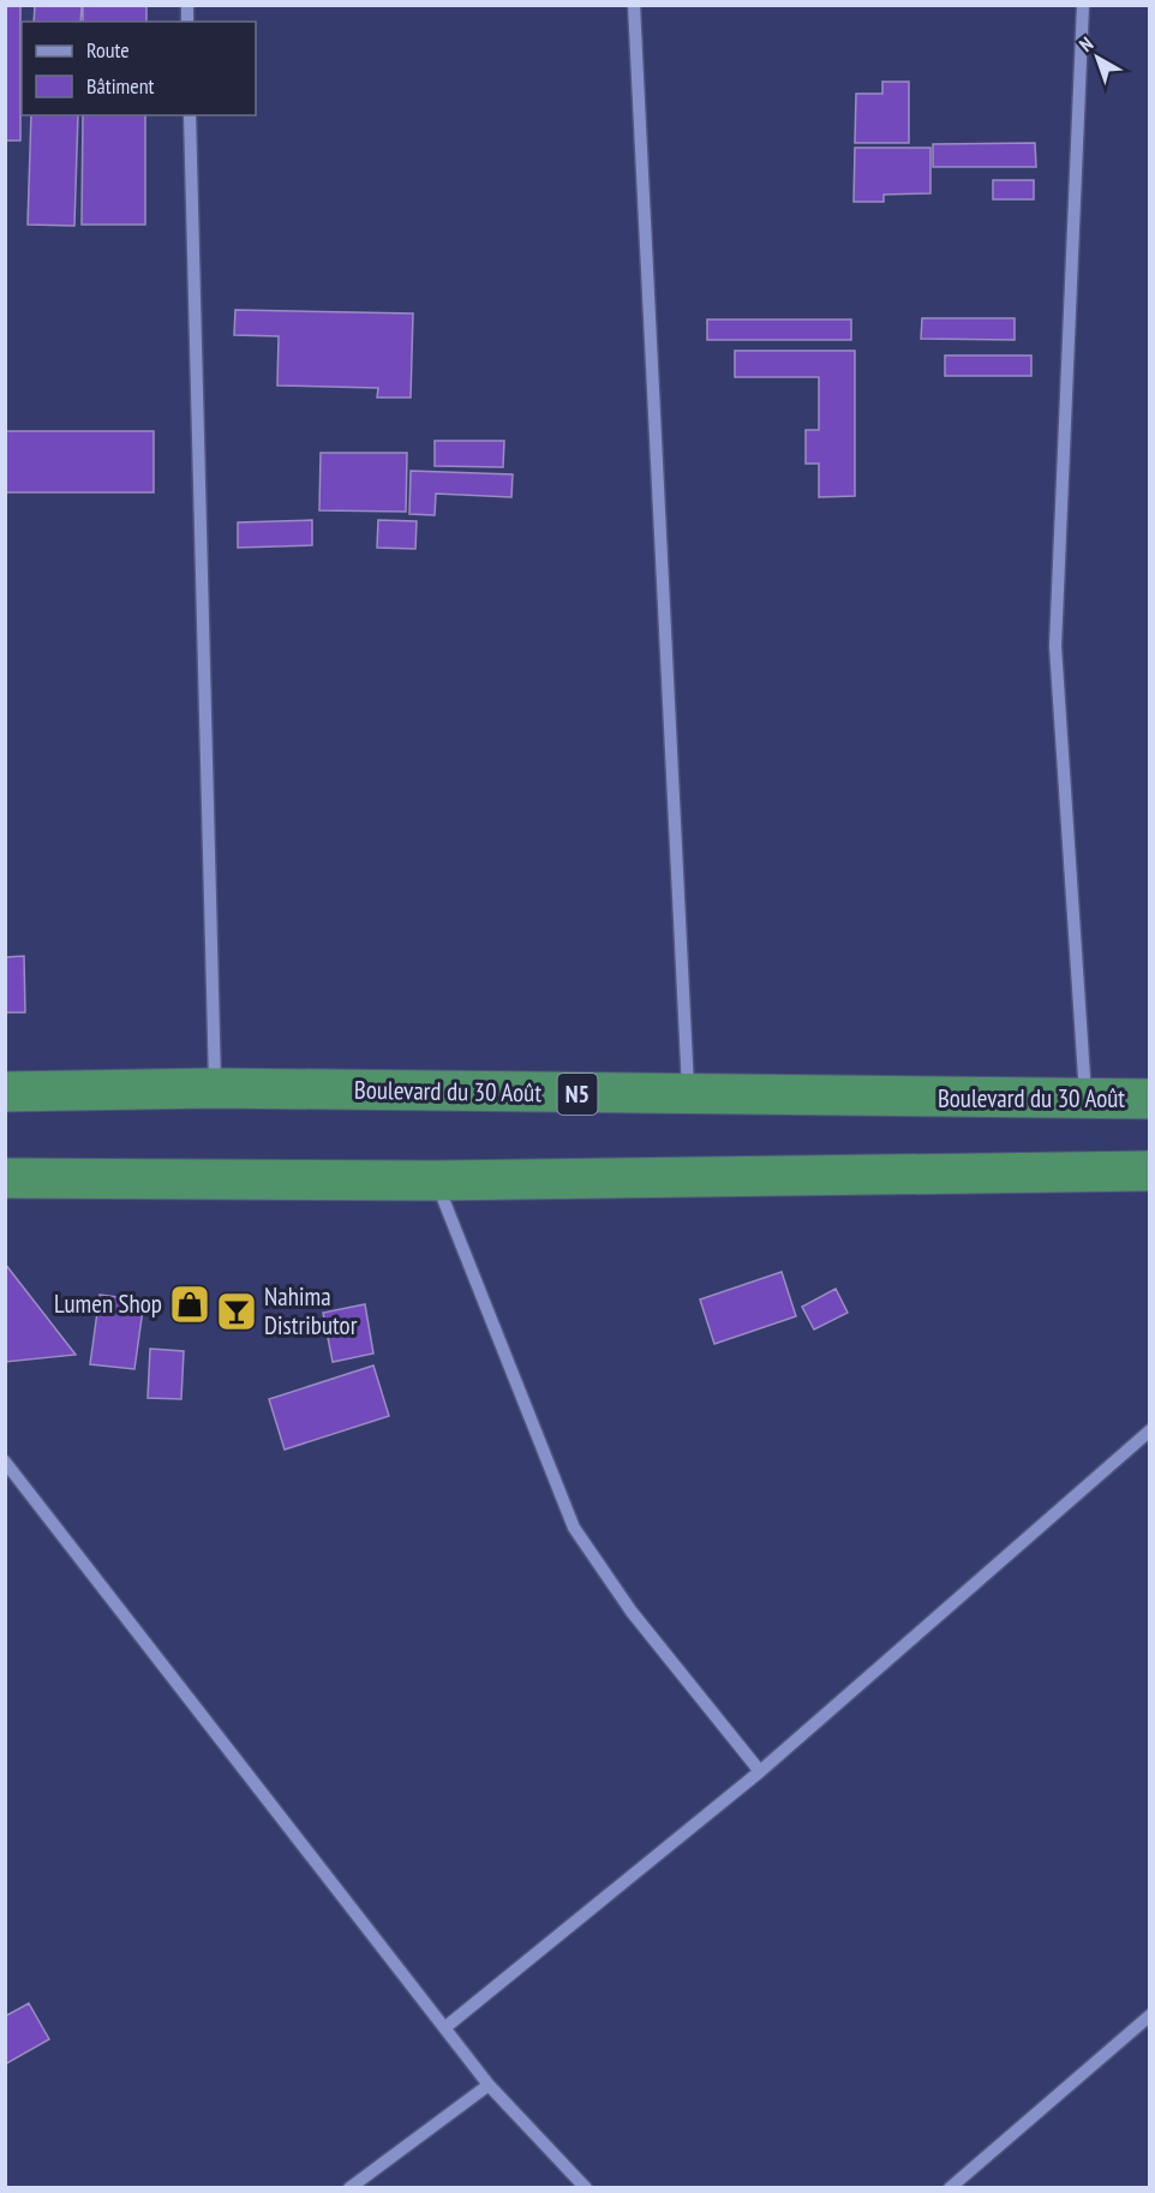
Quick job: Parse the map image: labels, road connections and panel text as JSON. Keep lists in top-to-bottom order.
{
  "streets": {
    "highway": ["Boulevard du 30 Août", "N5"]
  },
  "places": {
    "shop": ["Lumen Shop"],
    "bar": ["Nahima Distributor"]
  },
  "legend": ["Route", "Bâtiment"],
  "north": "top left"
}
